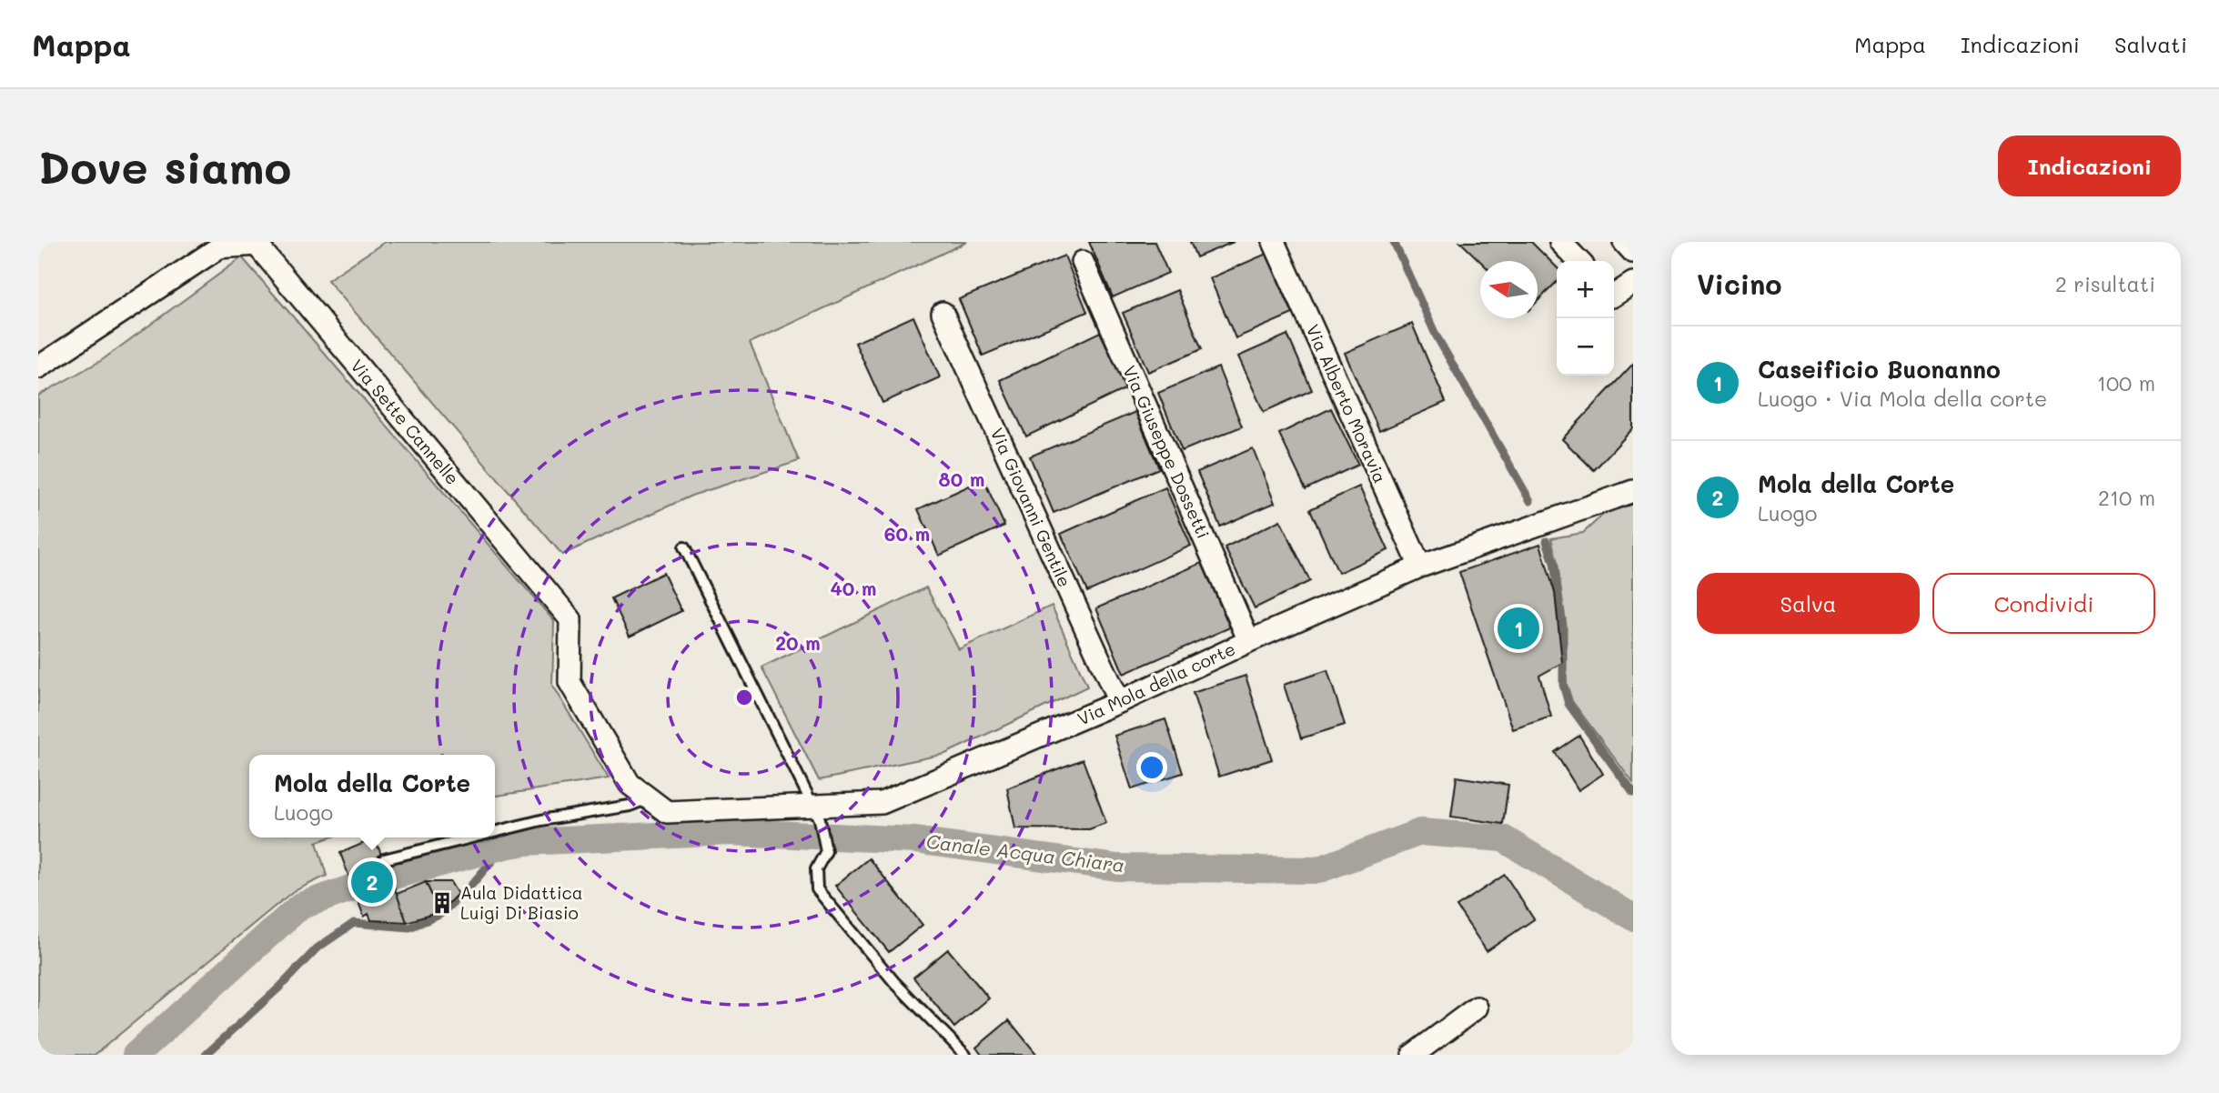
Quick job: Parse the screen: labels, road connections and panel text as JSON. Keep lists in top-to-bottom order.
{
  "streets": {
    "street": [
      "Via Alberto Moravia",
      "Via Sette Cannelle",
      "Via Giuseppe Dossetti",
      "Via Giovanni Gentile",
      "Via Mola della corte"
    ]
  },
  "crossings": [
    ["Via Alberto Moravia", "Via Mola della corte"],
    ["Via Sette Cannelle", "Via Mola della corte"],
    ["Via Giuseppe Dossetti", "Via Mola della corte"],
    ["Via Giovanni Gentile", "Via Mola della corte"]
  ],
  "water": ["Canale Acqua Chiara"],
  "places": {
    "building": ["Aula Didattica Luigi Di Biasio"]
  },
  "north": "left",
  "page": {
    "header": "Mappa",
    "nav": ["Mappa", "Indicazioni", "Salvati"],
    "buttons": [
      "Indicazioni",
      ["Salva", "Condividi"]
    ],
    "title": "Dove siamo",
    "heading": ["Vicino", "2 risultati"],
    "map_buttons": ["+", "−"],
    "list": [
      {
        "mark": "1",
        "name": "Caseificio Buonanno",
        "note": "Luogo · Via Mola della corte",
        "value": "100 m"
      },
      {
        "mark": "2",
        "name": "Mola della Corte",
        "note": "Luogo",
        "value": "210 m"
      }
    ],
    "pins": ["1", "2"],
    "popup": ["Mola della Corte", "Luogo"]
  },
  "rings": [
    "80 m",
    "60 m",
    "40 m",
    "20 m"
  ]
}
